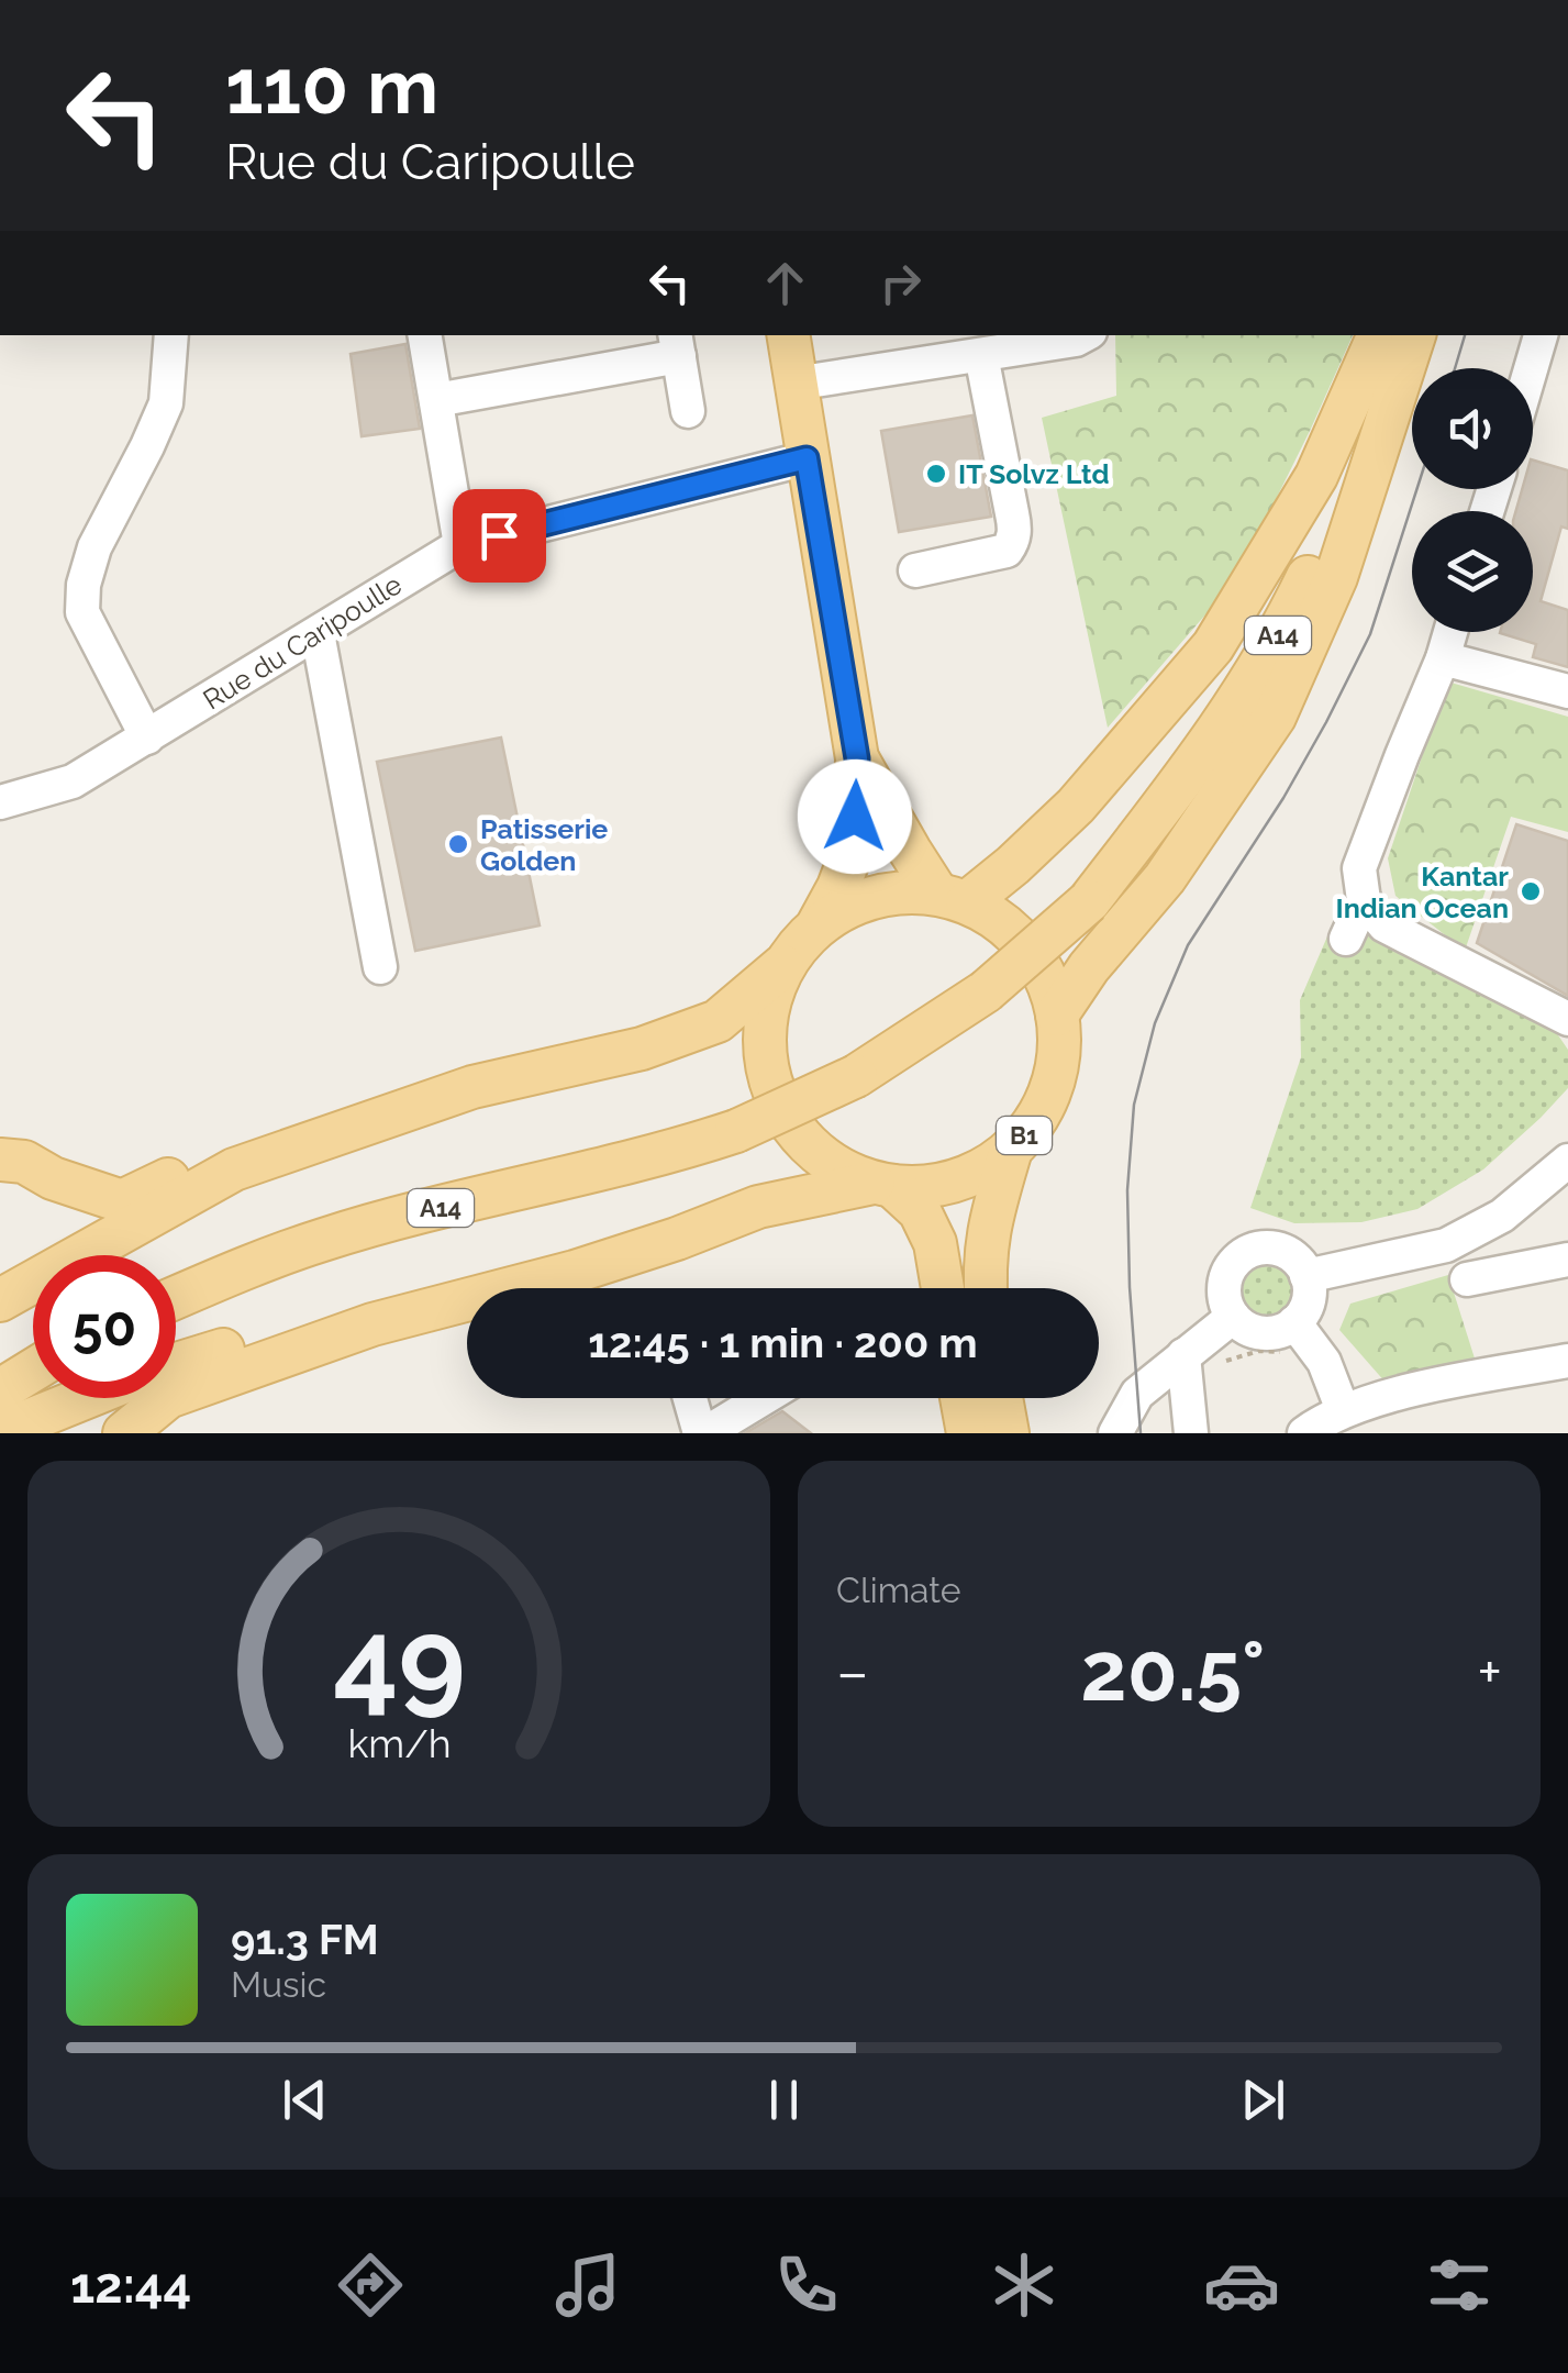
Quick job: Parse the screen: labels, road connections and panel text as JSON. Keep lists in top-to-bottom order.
{
  "streets": {
    "main road": ["A14", "B1"],
    "street": ["Rue du Caripoulle"]
  },
  "crossings": [
    ["Rue du Caripoulle", "B1"]
  ],
  "places": ["IT Solvz Ltd", "Patisserie Golden", "Kantar Indian Ocean"],
  "page": {
    "turn": ["110 m", "Rue du Caripoulle"],
    "limit": "50",
    "trip": "12:45 · 1 min · 200 m",
    "tile": "Climate",
    "heat": ["−", "20.5°", "+"],
    "song": ["91.3 FM", "Music"],
    "tabs": "12:44",
    "gauge": ["49", "km/h"]
  }
}
